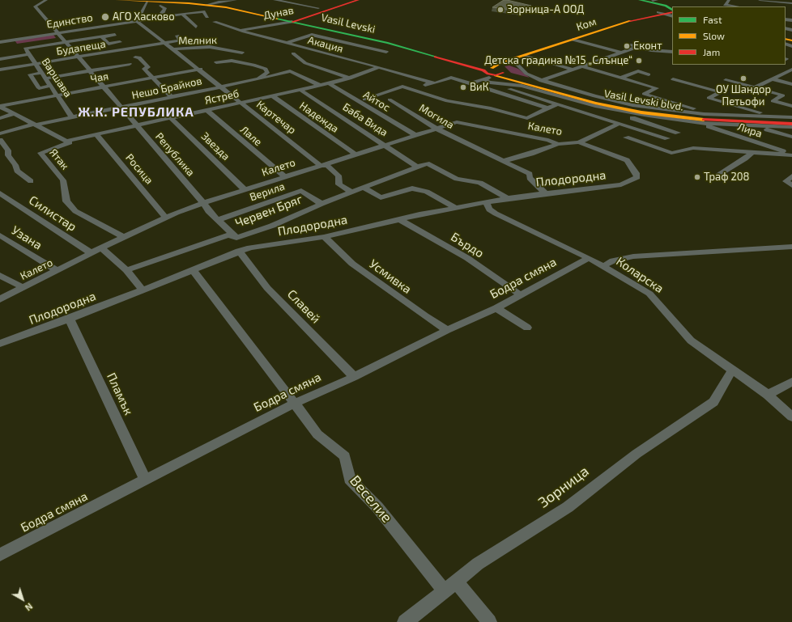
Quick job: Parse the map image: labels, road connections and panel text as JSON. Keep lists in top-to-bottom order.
{
  "streets": {
    "main road": [
      "Дунав",
      "Vasil Levski",
      "Ком",
      "Vasil Levski blvd."
    ],
    "street": [
      "Единство",
      "Мелник",
      "Акация",
      "Будапеща",
      "Варшава",
      "Чая",
      "Нешо Брайков",
      "Ястреб",
      "Айтос",
      "Могила",
      "Картечар",
      "Надежда",
      "Баба Вида",
      "Калето",
      "Лира",
      "Лале",
      "Звезда",
      "Република",
      "Ятак",
      "Росица",
      "Плодородна",
      "Верила",
      "Червен Бряг",
      "Силистар",
      "Узана",
      "Бърдо",
      "Коларска",
      "Усмивка",
      "Бодра смяна",
      "Славей",
      "Пламък",
      "Зорница",
      "Веселие"
    ]
  },
  "crossings": [
    ["Дунав", "Vasil Levski"],
    ["Дунав", "Акация"],
    ["Единство", "Картечар"],
    ["Единство", "Република"],
    ["Vasil Levski", "Ком"],
    ["Ком", "Vasil Levski blvd."],
    ["Мелник", "Картечар"],
    ["Акация", "Ястреб"],
    ["Акация", "Могила"],
    ["Будапеща", "Варшава"],
    ["Будапеща", "Картечар"],
    ["Будапеща", "Република"],
    ["Варшава", "Чая"],
    ["Варшава", "Нешо Брайков"],
    ["Варшава", "Република"],
    ["Чая", "Картечар"],
    ["Чая", "Република"],
    ["Чая", "Ятак"],
    ["Нешо Брайков", "Ястреб"],
    ["Нешо Брайков", "Картечар"],
    ["Нешо Брайков", "Република"],
    ["Нешо Брайков", "Ятак"],
    ["Ястреб", "Айтос"],
    ["Ястреб", "Картечар"],
    ["Ястреб", "Надежда"],
    ["Ястреб", "Баба Вида"],
    ["Ястреб", "Лале"],
    ["Ястреб", "Звезда"],
    ["Ястреб", "Република"],
    ["Ястреб", "Ятак"],
    ["Ястреб", "Росица"],
    ["Айтос", "Калето"],
    ["Могила", "Калето"],
    ["Могила", "Плодородна"],
    ["Картечар", "Калето"],
    ["Картечар", "Червен Бряг"],
    ["Надежда", "Калето"],
    ["Баба Вида", "Калето"],
    ["Баба Вида", "Червен Бряг"],
    ["Калето", "Лале"],
    ["Калето", "Звезда"],
    ["Калето", "Република"],
    ["Калето", "Ятак"],
    ["Калето", "Росица"],
    ["Калето", "Плодородна"],
    ["Калето", "Силистар"],
    ["Калето", "Узана"],
    ["Република", "Плодородна"],
    ["Република", "Верила"],
    ["Република", "Червен Бряг"],
    ["Плодородна", "Червен Бряг"],
    ["Плодородна", "Бърдо"],
    ["Плодородна", "Коларска"],
    ["Плодородна", "Усмивка"],
    ["Плодородна", "Славей"],
    ["Плодородна", "Пламък"],
    ["Плодородна", "Веселие"],
    ["Верила", "Червен Бряг"],
    ["Бърдо", "Бодра смяна"],
    ["Коларска", "Бодра смяна"],
    ["Коларска", "Зорница"],
    ["Усмивка", "Бодра смяна"],
    ["Бодра смяна", "Славей"],
    ["Бодра смяна", "Пламък"],
    ["Бодра смяна", "Веселие"],
    ["Зорница", "Веселие"]
  ],
  "districts": ["Ж.К. РЕПУБЛИКА"],
  "places": [
    "Зорница-А ООД",
    "АГО Хасково",
    "Еконт",
    "Детска градина №15 „Слънце“",
    "ОУ Шандор Петьофи",
    "ВиК",
    "Траф 208"
  ],
  "legend": ["Fast", "Slow", "Jam"],
  "north": "bottom right"
}
